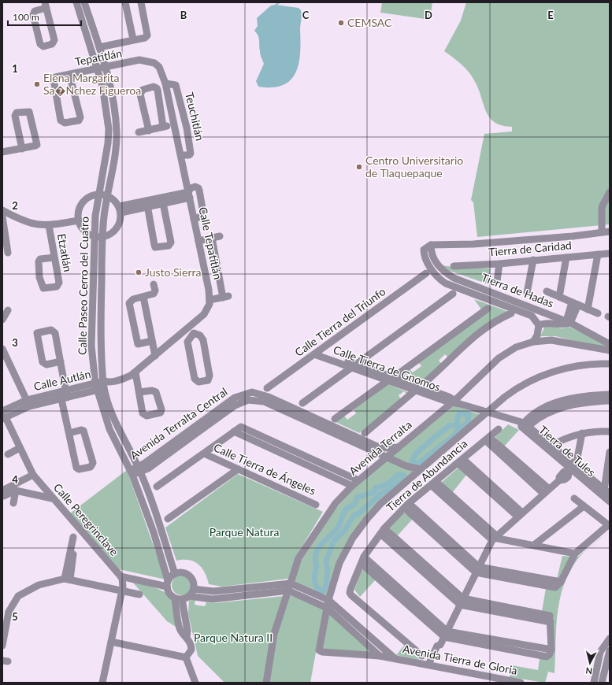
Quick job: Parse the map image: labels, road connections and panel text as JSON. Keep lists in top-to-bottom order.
{
  "streets": {
    "street": [
      "Tepatitlán",
      "Teuchitlán",
      "Calle Tepatitlán",
      "Tierra de Caridad",
      "Etzatlán",
      "Calle Paseo Cerro del Cuatro",
      "Tierra de Hadas",
      "Calle Tierra del Triunfo",
      "Calle Tierra de Gnomos",
      "Calle Autlán",
      "Avenida Terralta Central",
      "Avenida Terralta",
      "Tierra de Tules",
      "Calle Tierra de Ángeles",
      "Tierra de Abundancia",
      "Calle Peregrinclave",
      "Avenida Tierra de Gloria"
    ]
  },
  "crossings": [
    ["Tepatitlán", "Calle Tepatitlán"],
    ["Tepatitlán", "Calle Paseo Cerro del Cuatro"],
    ["Teuchitlán", "Calle Tepatitlán"],
    ["Calle Paseo Cerro del Cuatro", "Calle Autlán"],
    ["Calle Paseo Cerro del Cuatro", "Avenida Terralta Central"],
    ["Calle Tierra del Triunfo", "Calle Tierra de Gnomos"],
    ["Calle Tierra de Gnomos", "Avenida Terralta"],
    ["Calle Tierra de Gnomos", "Tierra de Tules"],
    ["Calle Autlán", "Calle Peregrinclave"],
    ["Avenida Terralta Central", "Avenida Terralta"],
    ["Avenida Terralta", "Tierra de Tules"]
  ],
  "parks": ["Parque Natura", "Parque Natura II"],
  "places": [
    "CEMSAC",
    "Elena Margarita Sa�Nchez Figueroa",
    "Centro Universitario de Tlaquepaque",
    "Justo Sierra"
  ],
  "scale_bar": "100 m",
  "north": "bottom",
  "grid": {
    "columns": [
      "B",
      "C",
      "D",
      "E"
    ],
    "rows": [
      "1",
      "2",
      "3",
      "4",
      "5"
    ]
  }
}
